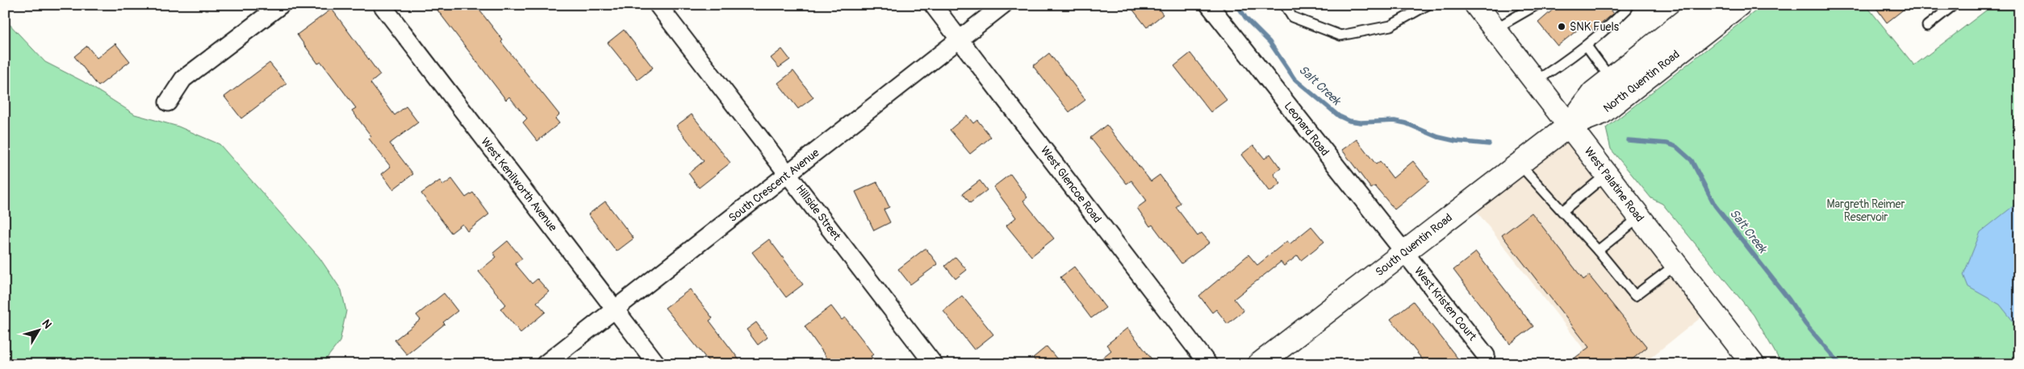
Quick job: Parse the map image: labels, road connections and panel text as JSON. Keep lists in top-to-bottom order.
{
  "streets": {
    "main road": ["North Quentin Road", "West Palatine Road", "South Quentin Road"],
    "street": [
      "Leonard Road",
      "West Kenilworth Avenue",
      "West Glencoe Road",
      "South Crescent Avenue",
      "Hillside Street",
      "West Kristen Court"
    ]
  },
  "crossings": [
    ["North Quentin Road", "West Palatine Road"],
    ["North Quentin Road", "South Quentin Road"],
    ["Leonard Road", "South Quentin Road"],
    ["Leonard Road", "West Kristen Court"],
    ["West Kenilworth Avenue", "South Crescent Avenue"],
    ["West Glencoe Road", "South Crescent Avenue"],
    ["West Palatine Road", "South Quentin Road"],
    ["South Crescent Avenue", "Hillside Street"],
    ["South Quentin Road", "West Kristen Court"]
  ],
  "water": ["Salt Creek"],
  "parks": ["Margreth Reimer Reservoir"],
  "places": ["SNK Fuels"],
  "north": "top right"
}
